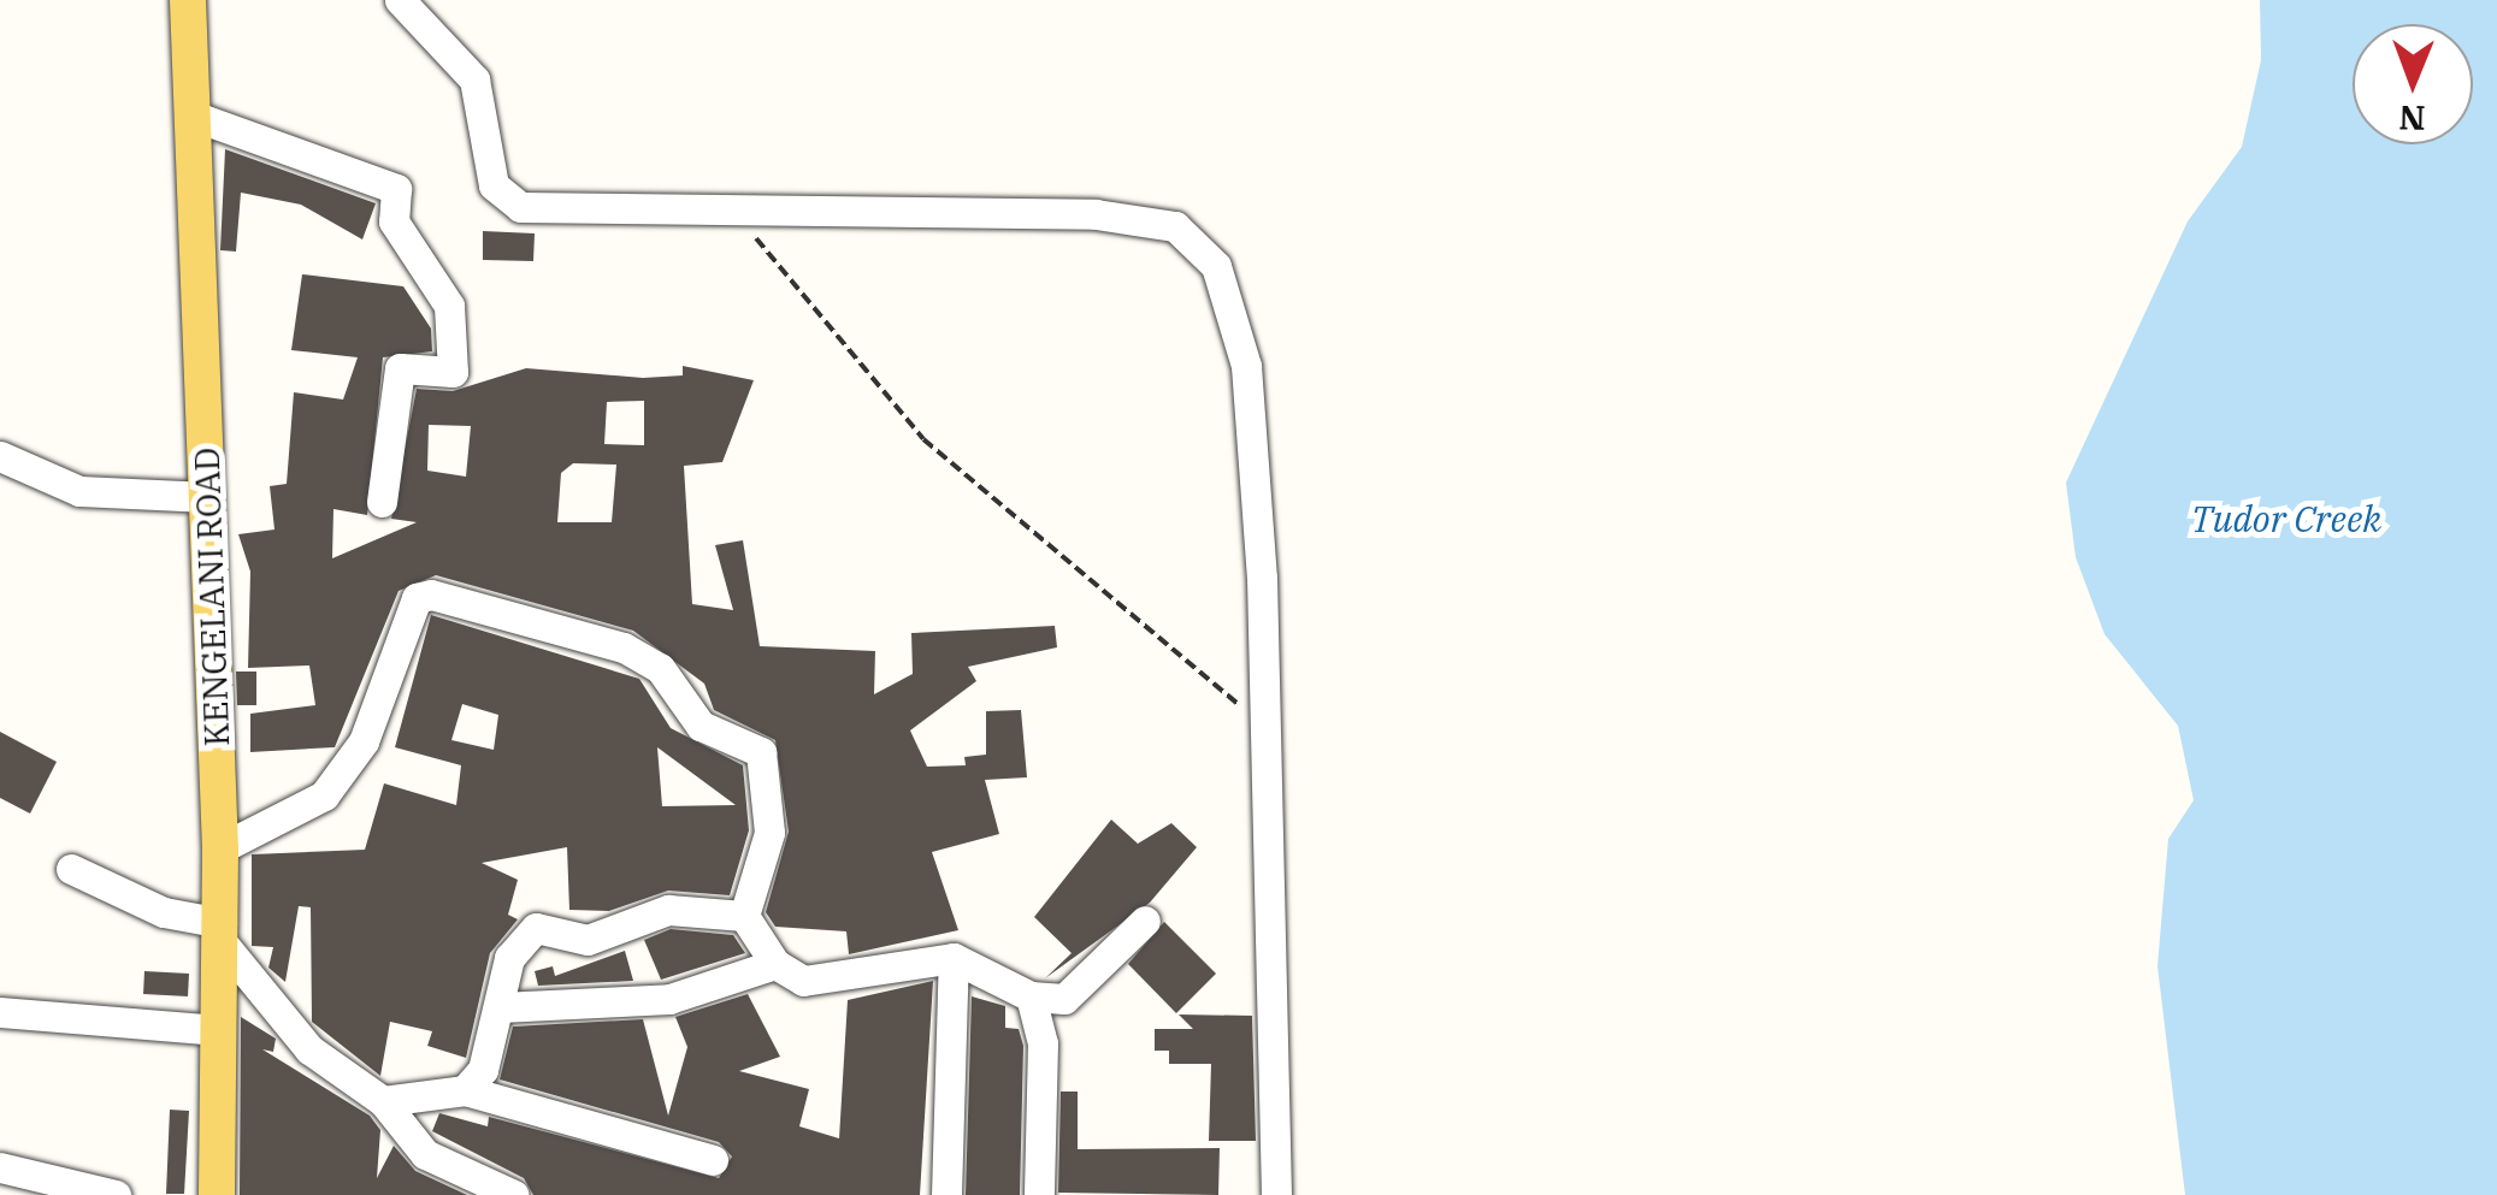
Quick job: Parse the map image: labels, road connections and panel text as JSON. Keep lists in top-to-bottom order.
{
  "streets": {
    "main road": ["KENGELANI ROAD"]
  },
  "water": ["Tudor Creek"],
  "north": "bottom"
}
